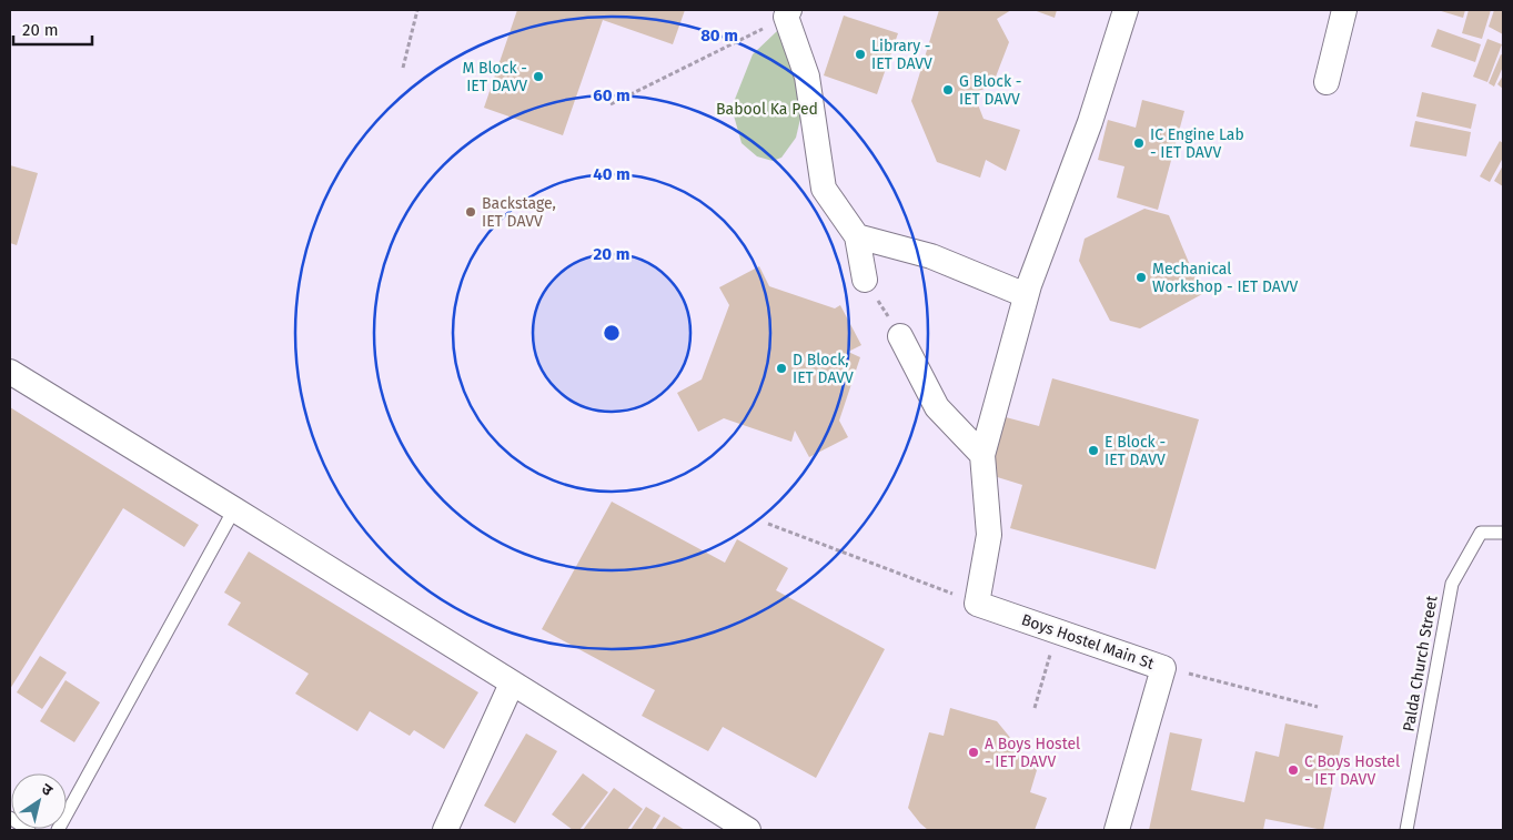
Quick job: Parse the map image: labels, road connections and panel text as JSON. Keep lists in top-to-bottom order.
{
  "streets": {
    "street": ["Boys Hostel Main St"],
    "lane": ["Palda Church Street"]
  },
  "parks": ["Babool Ka Ped"],
  "places": [
    "Library - IET DAVV",
    "M Block - IET DAVV",
    "G Block - IET DAVV",
    "IC Engine Lab - IET DAVV",
    "Backstage, IET DAVV",
    "Mechanical Workshop - IET DAVV",
    "D Block, IET DAVV",
    "E Block - IET DAVV",
    "A Boys Hostel - IET DAVV",
    "C Boys Hostel - IET DAVV"
  ],
  "scale_bar": "20 m",
  "north": "top right",
  "rings": [
    "80 m",
    "60 m",
    "40 m",
    "20 m"
  ]
}
